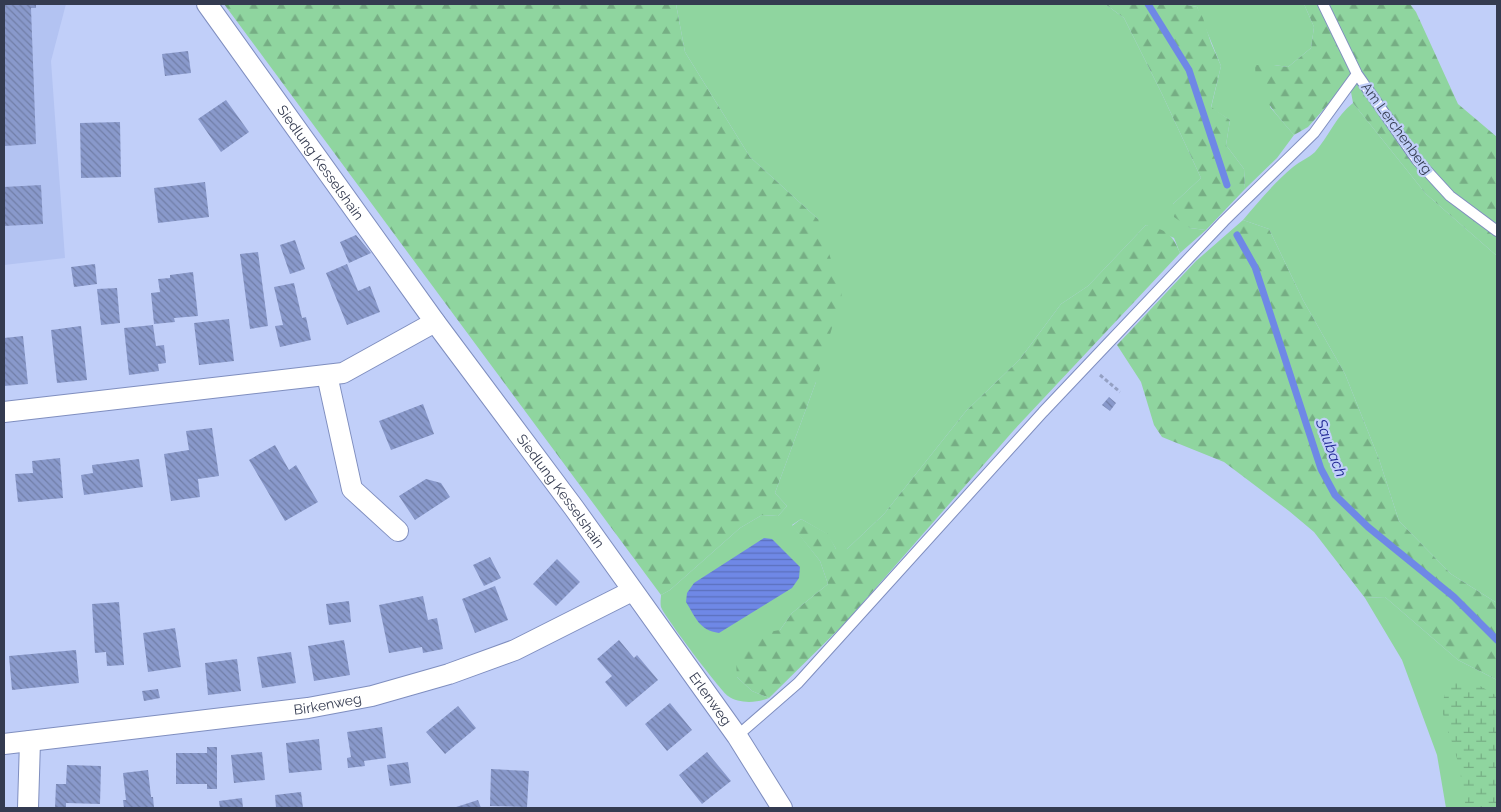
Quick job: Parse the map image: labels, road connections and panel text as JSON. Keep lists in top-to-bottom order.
{
  "streets": {
    "street": ["Siedlung Kesselshain", "Erlenweg", "Birkenweg"],
    "lane": ["Am Lerchenberg"]
  },
  "crossings": [
    ["Siedlung Kesselshain", "Erlenweg"],
    ["Siedlung Kesselshain", "Birkenweg"],
    ["Erlenweg", "Birkenweg"]
  ],
  "water": ["Saubach"]
}
